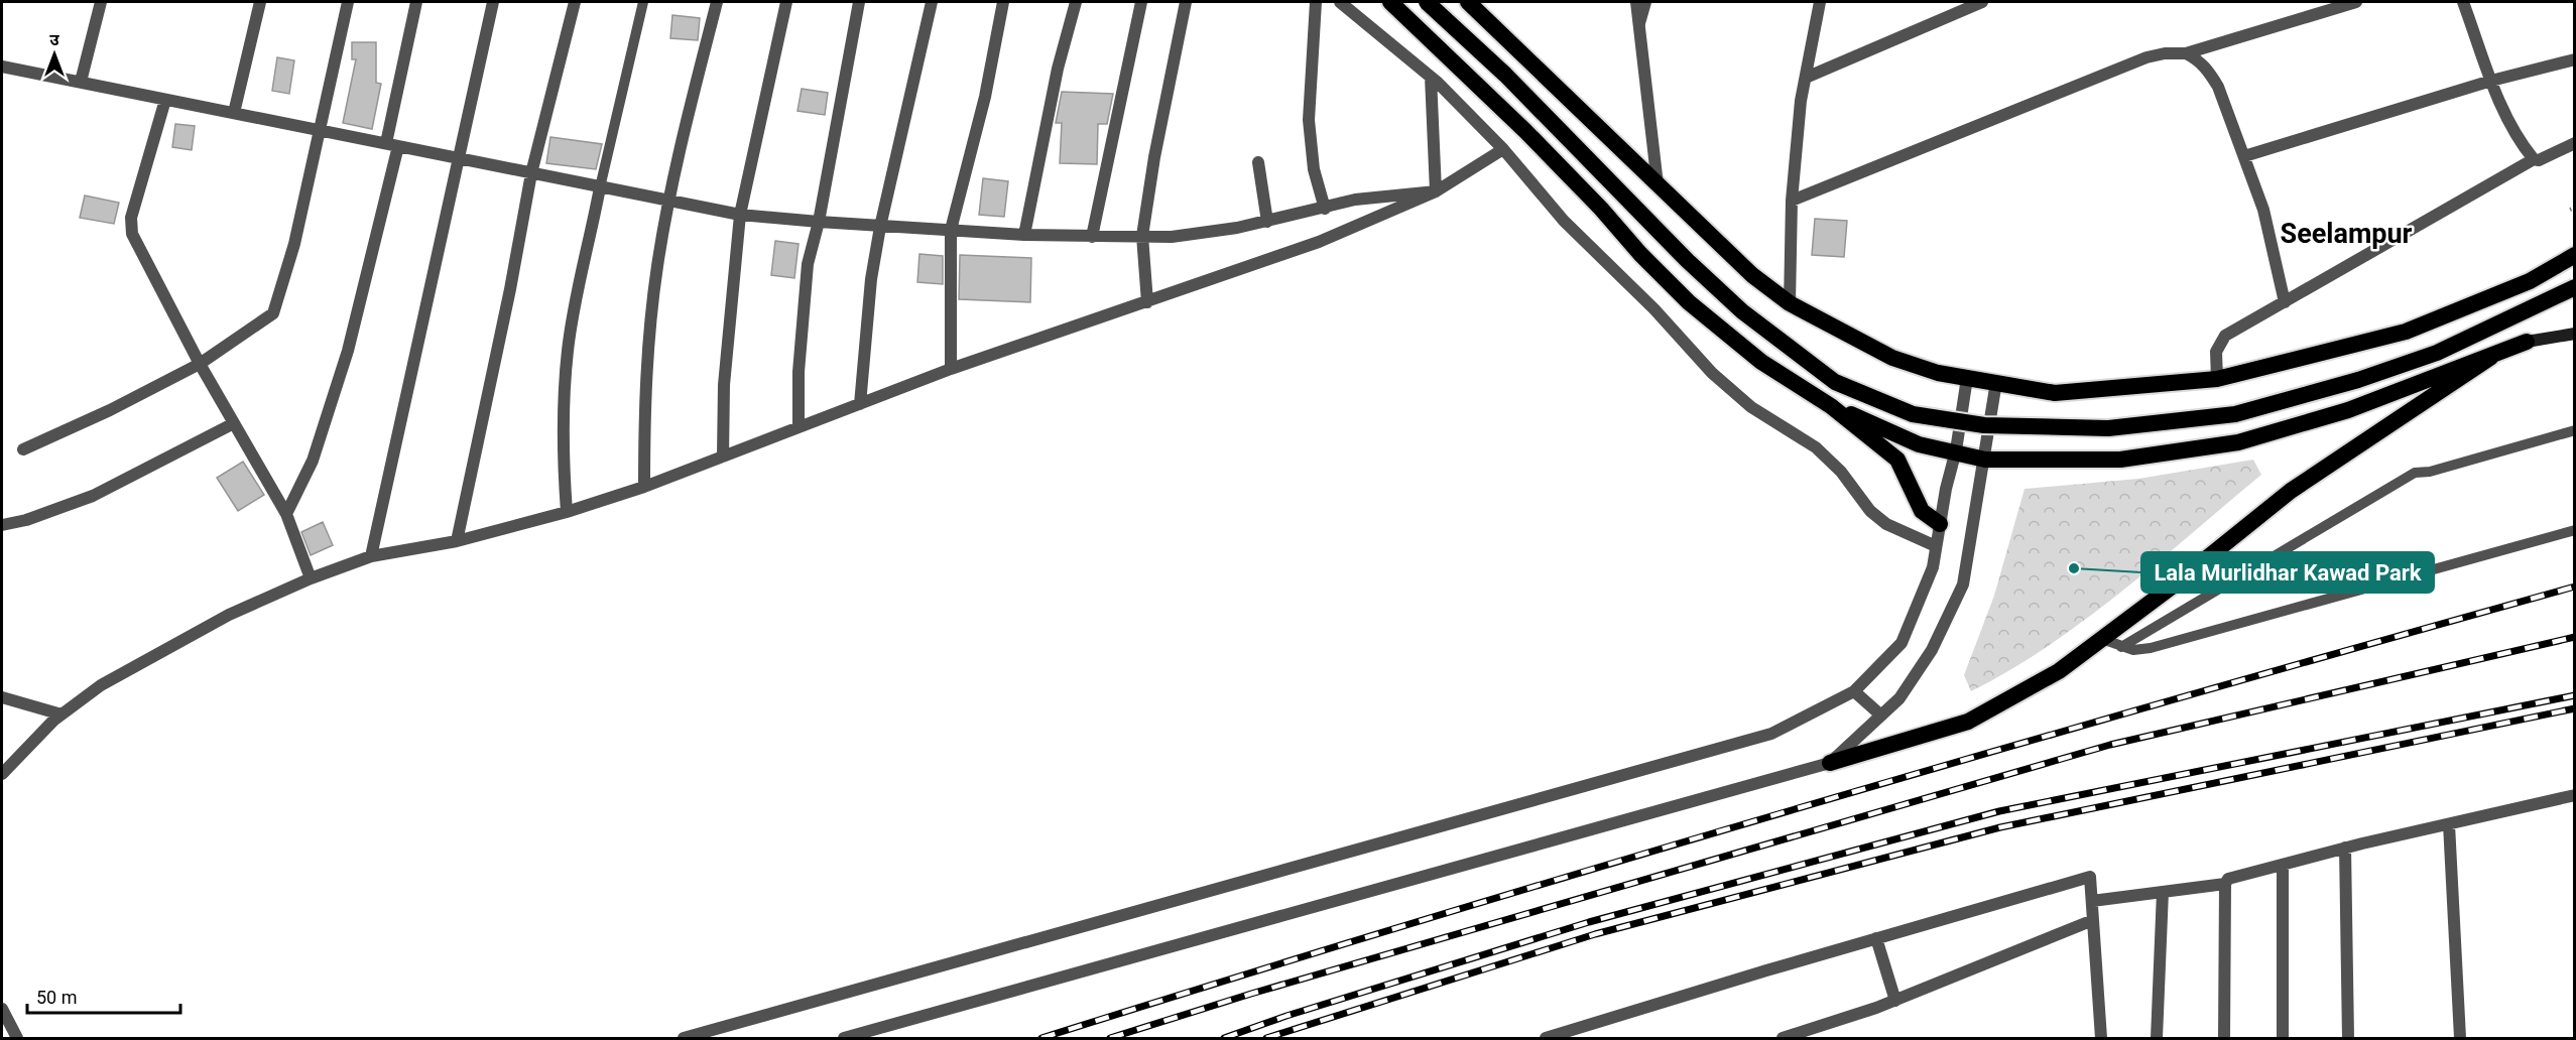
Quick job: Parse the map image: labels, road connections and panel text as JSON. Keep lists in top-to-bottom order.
{
  "districts": ["Seelampur"],
  "places": ["Lala Murlidhar Kawad Park"],
  "scale_bar": "50 m",
  "north": "top"
}
